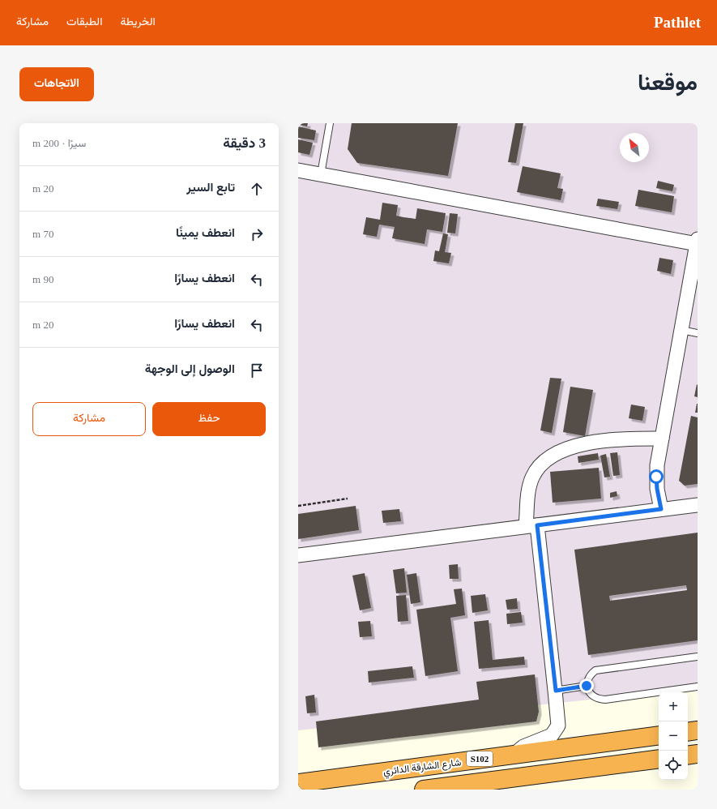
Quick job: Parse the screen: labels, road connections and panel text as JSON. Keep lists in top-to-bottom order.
{
  "streets": {
    "highway": ["S102", "شارع الشارقة الدائري"]
  },
  "north": "top left",
  "page": {
    "header": "Pathlet",
    "nav": ["الخريطة", "الطبقات", "مشاركة"],
    "title": "موقعنا",
    "buttons": [
      "الاتجاهات",
      ["حفظ", "مشاركة"]
    ],
    "heading": ["3 دقيقة", "سيرًا · 200 m"],
    "list": [
      ["تابع السير", "20 m"],
      ["انعطف يمينًا", "70 m"],
      ["انعطف يسارًا", "90 m"],
      ["انعطف يسارًا", "20 m"],
      "الوصول إلى الوجهة"
    ],
    "map_buttons": ["+", "−"]
  }
}
